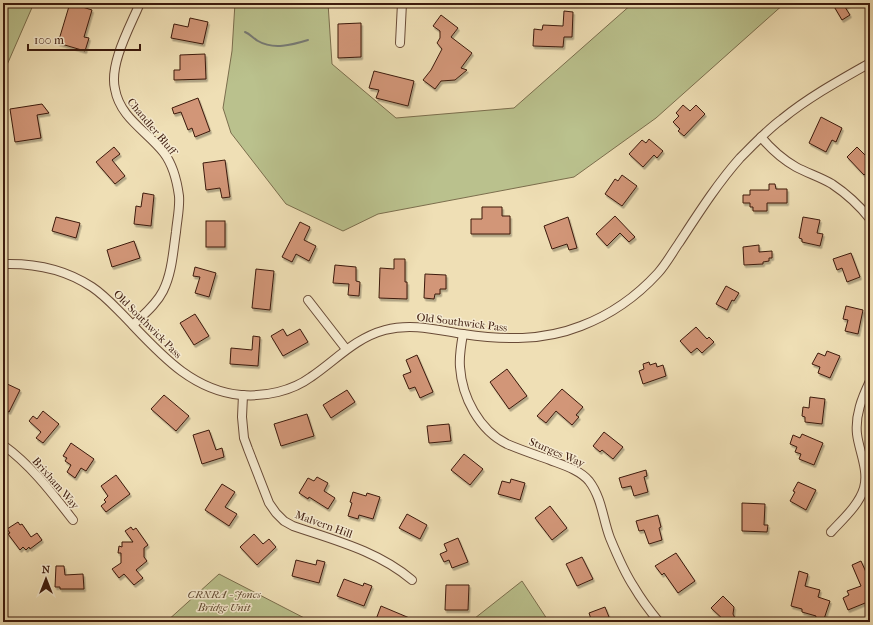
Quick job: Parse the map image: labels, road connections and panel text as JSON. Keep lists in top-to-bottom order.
{
  "streets": {
    "street": [
      "Chandler Bluff",
      "Old Southwick Pass",
      "Sturges Way",
      "Brixham Way",
      "Malvern Hill"
    ]
  },
  "crossings": [
    ["Chandler Bluff", "Old Southwick Pass"],
    ["Old Southwick Pass", "Sturges Way"],
    ["Old Southwick Pass", "Malvern Hill"]
  ],
  "parks": ["CRNRA - Jones Bridge Unit"],
  "scale_bar": "100 m",
  "north": "top"
}
